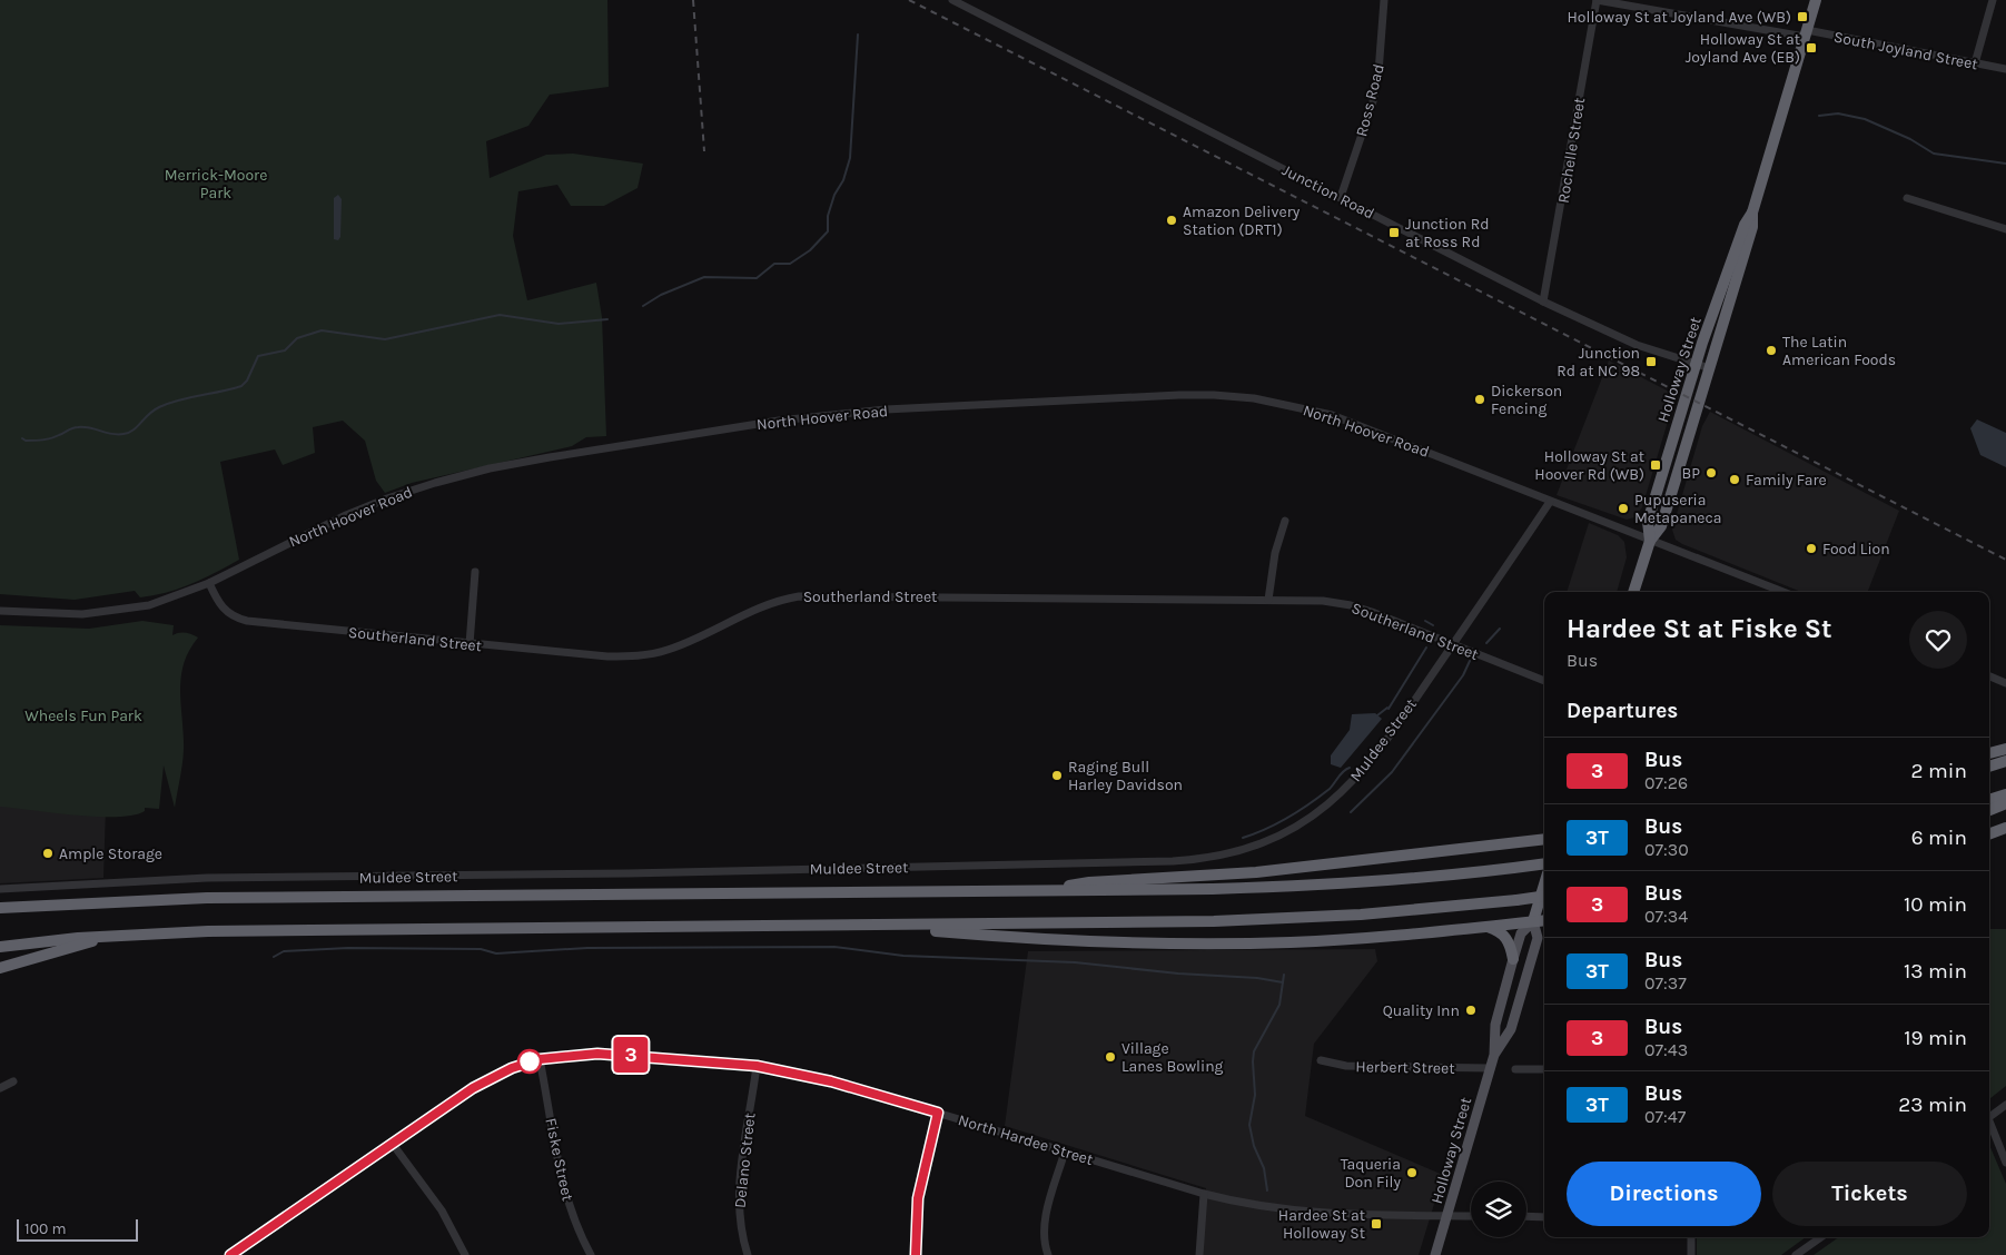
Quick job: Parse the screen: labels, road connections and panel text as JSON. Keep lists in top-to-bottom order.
{
  "streets": {
    "highway": ["Holloway Street"],
    "street": [
      "South Joyland Street",
      "Ross Road",
      "Rochelle Street",
      "Junction Road",
      "North Hoover Road",
      "Southerland Street",
      "Muldee Street",
      "Herbert Street",
      "North Hardee Street",
      "Fiske Street",
      "Delano Street"
    ]
  },
  "crossings": [
    ["South Joyland Street", "Rochelle Street"],
    ["South Joyland Street", "Holloway Street"],
    ["Ross Road", "Junction Road"],
    ["Rochelle Street", "Junction Road"],
    ["Junction Road", "Holloway Street"],
    ["Holloway Street", "North Hoover Road"],
    ["Holloway Street", "Herbert Street"],
    ["Holloway Street", "North Hardee Street"],
    ["North Hoover Road", "Southerland Street"],
    ["North Hoover Road", "Muldee Street"],
    ["Southerland Street", "Muldee Street"],
    ["North Hardee Street", "Fiske Street"],
    ["North Hardee Street", "Delano Street"]
  ],
  "parks": ["Merrick-Moore Park", "Wheels Fun Park"],
  "places": {
    "transit": [
      "Holloway St at Joyland Ave (WB)",
      "Holloway St at Joyland Ave (EB)",
      "Junction Rd at Ross Rd",
      "Junction Rd at NC 98",
      "Holloway St at Hoover Rd (WB)",
      "Hardee St at Holloway St"
    ],
    "other": [
      "Amazon Delivery Station (DRT1)",
      "The Latin American Foods",
      "Dickerson Fencing",
      "BP",
      "Family Fare",
      "Pupuseria Metapaneca",
      "Food Lion",
      "Raging Bull Harley Davidson",
      "Ample Storage",
      "Quality Inn",
      "Village Lanes Bowling",
      "Taqueria Don Fily"
    ]
  },
  "lines": ["bus line 3"],
  "scale_bar": "100 m",
  "page": {
    "on_map": "3",
    "heading": [
      ["Hardee St at Fiske St", "Bus"],
      "Departures"
    ],
    "list": [
      {
        "mark": "3",
        "name": "Bus",
        "note": "07:26",
        "value": "2 min"
      },
      {
        "mark": "3T",
        "name": "Bus",
        "note": "07:30",
        "value": "6 min"
      },
      {
        "mark": "3",
        "name": "Bus",
        "note": "07:34",
        "value": "10 min"
      },
      {
        "mark": "3T",
        "name": "Bus",
        "note": "07:37",
        "value": "13 min"
      },
      {
        "mark": "3",
        "name": "Bus",
        "note": "07:43",
        "value": "19 min"
      },
      {
        "mark": "3T",
        "name": "Bus",
        "note": "07:47",
        "value": "23 min"
      }
    ],
    "buttons": ["Directions", "Tickets"],
    "scale": "100 m"
  }
}
